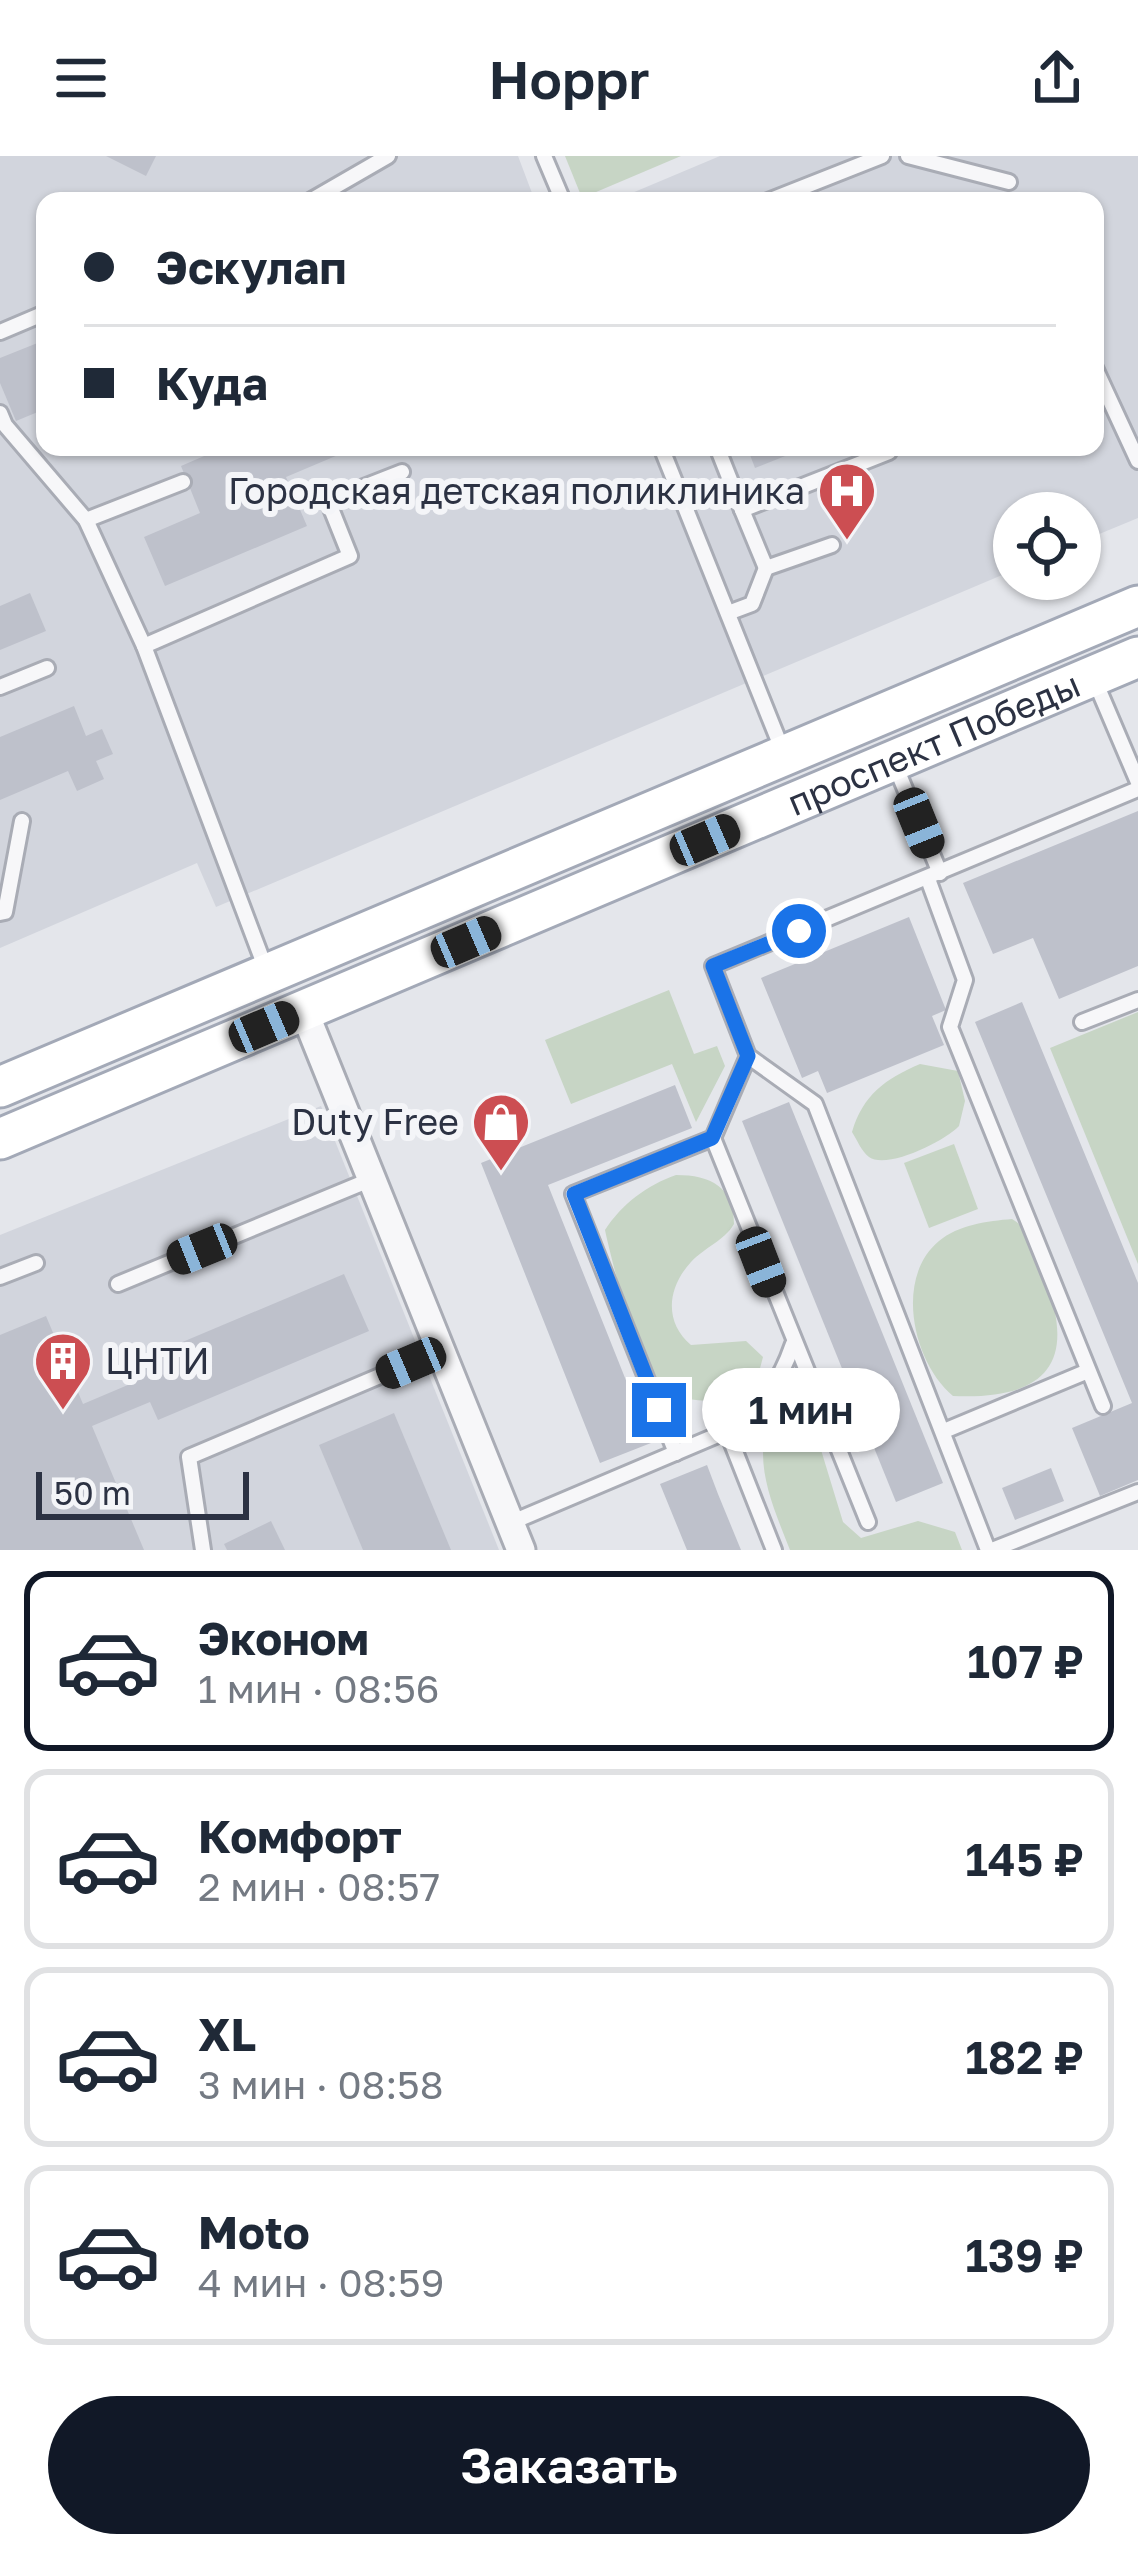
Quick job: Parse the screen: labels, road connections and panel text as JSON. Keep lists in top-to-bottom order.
{
  "streets": {
    "main road": ["проспект Победы"]
  },
  "places": {
    "hospital": ["Городская детская поликлиника"],
    "shop": ["Duty Free"],
    "building": ["ЦНТИ"]
  },
  "scale_bar": "50 m",
  "page": {
    "header": "Hoppr",
    "banner": ["Эскулап", "Куда"],
    "bubble": "1 мин",
    "scale": "50 m",
    "list": [
      {
        "name": "Эконом",
        "note": "1 мин · 08:56",
        "value": "107 ₽"
      },
      {
        "name": "Комфорт",
        "note": "2 мин · 08:57",
        "value": "145 ₽"
      },
      {
        "name": "XL",
        "note": "3 мин · 08:58",
        "value": "182 ₽"
      },
      {
        "name": "Moto",
        "note": "4 мин · 08:59",
        "value": "139 ₽"
      }
    ],
    "buttons": "Заказать"
  }
}
